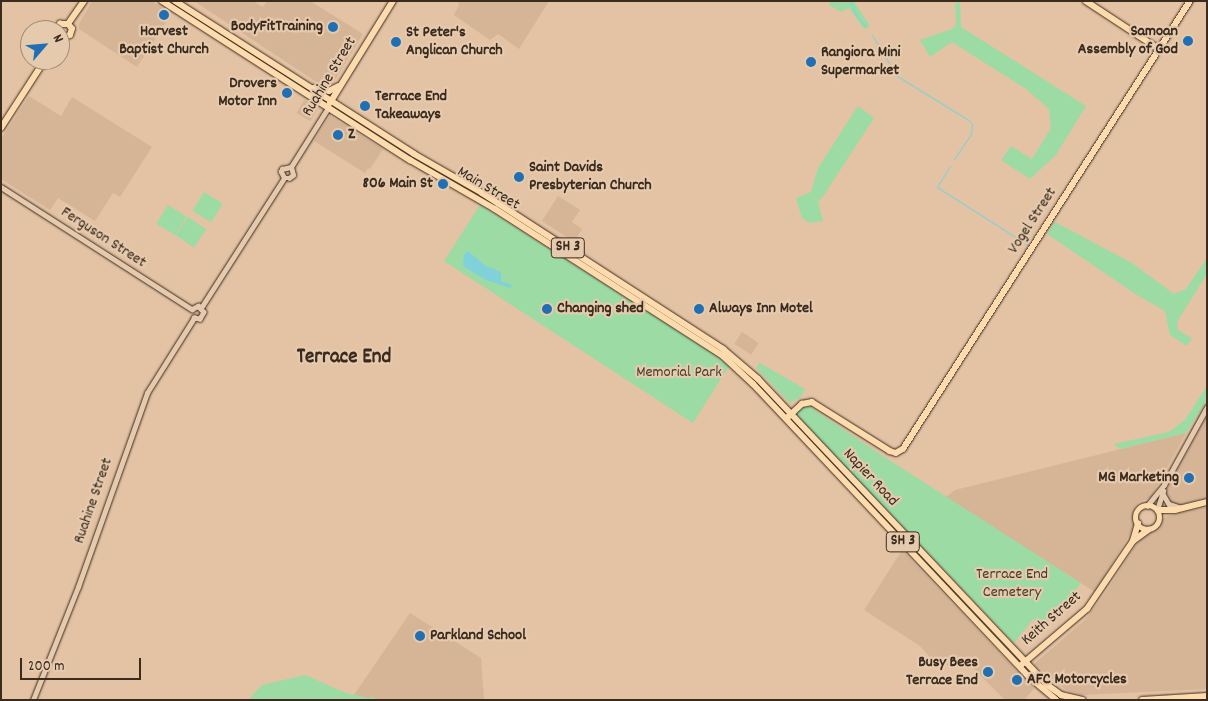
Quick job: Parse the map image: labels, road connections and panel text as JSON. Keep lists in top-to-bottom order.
{
  "streets": {
    "highway": ["Main Street", "SH 3", "Napier Road"],
    "main road": ["Ruahine Street", "Vogel Street", "Keith Street"],
    "street": ["Ferguson Street"]
  },
  "crossings": [
    ["Ruahine Street", "Main Street"],
    ["Ruahine Street", "Ferguson Street"],
    ["Main Street", "Vogel Street"],
    ["Main Street", "Napier Road"],
    ["Vogel Street", "Napier Road"],
    ["Napier Road", "Keith Street"]
  ],
  "districts": ["Terrace End"],
  "parks": ["Memorial Park", "Terrace End Cemetery"],
  "places": [
    "Harvest Baptist Church",
    "BodyFitTraining",
    "Samoan Assembly of God",
    "St Peter's Anglican Church",
    "Rangiora Mini Supermarket",
    "Drovers Motor Inn",
    "Terrace End Takeaways",
    "Z",
    "Saint Davids Presbyterian Church",
    "806 Main St",
    "Changing shed",
    "Always Inn Motel",
    "MG Marketing",
    "Parkland School",
    "Busy Bees Terrace End",
    "AFC Motorcycles"
  ],
  "scale_bar": "200 m",
  "north": "top right"
}
